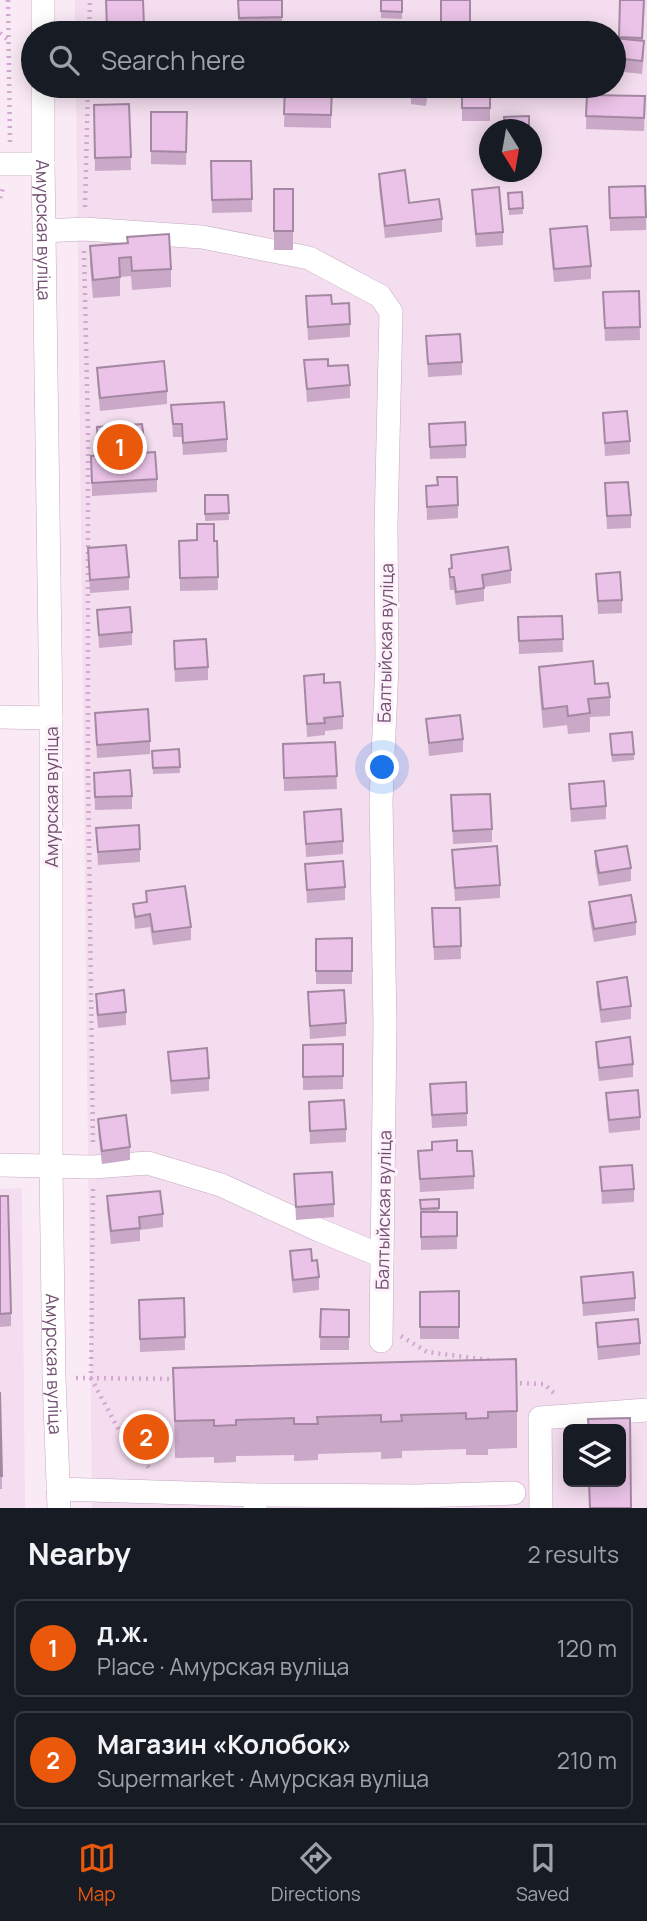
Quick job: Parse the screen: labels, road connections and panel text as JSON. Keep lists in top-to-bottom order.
{
  "streets": {
    "street": ["Амурская вуліца", "Балтыйская вуліца"]
  },
  "crossings": [
    ["Амурская вуліца", "Балтыйская вуліца"]
  ],
  "north": "bottom",
  "page": {
    "search": "Search here",
    "pins": ["1", "2"],
    "heading": ["Nearby", "2 results"],
    "list": [
      {
        "mark": "1",
        "name": "д.ж.",
        "note": "Place · Амурская вуліца",
        "value": "120 m"
      },
      {
        "mark": "2",
        "name": "Магазин «Колобок»",
        "note": "Supermarket · Амурская вуліца",
        "value": "210 m"
      }
    ],
    "nav": ["Map", "Directions", "Saved"]
  }
}
